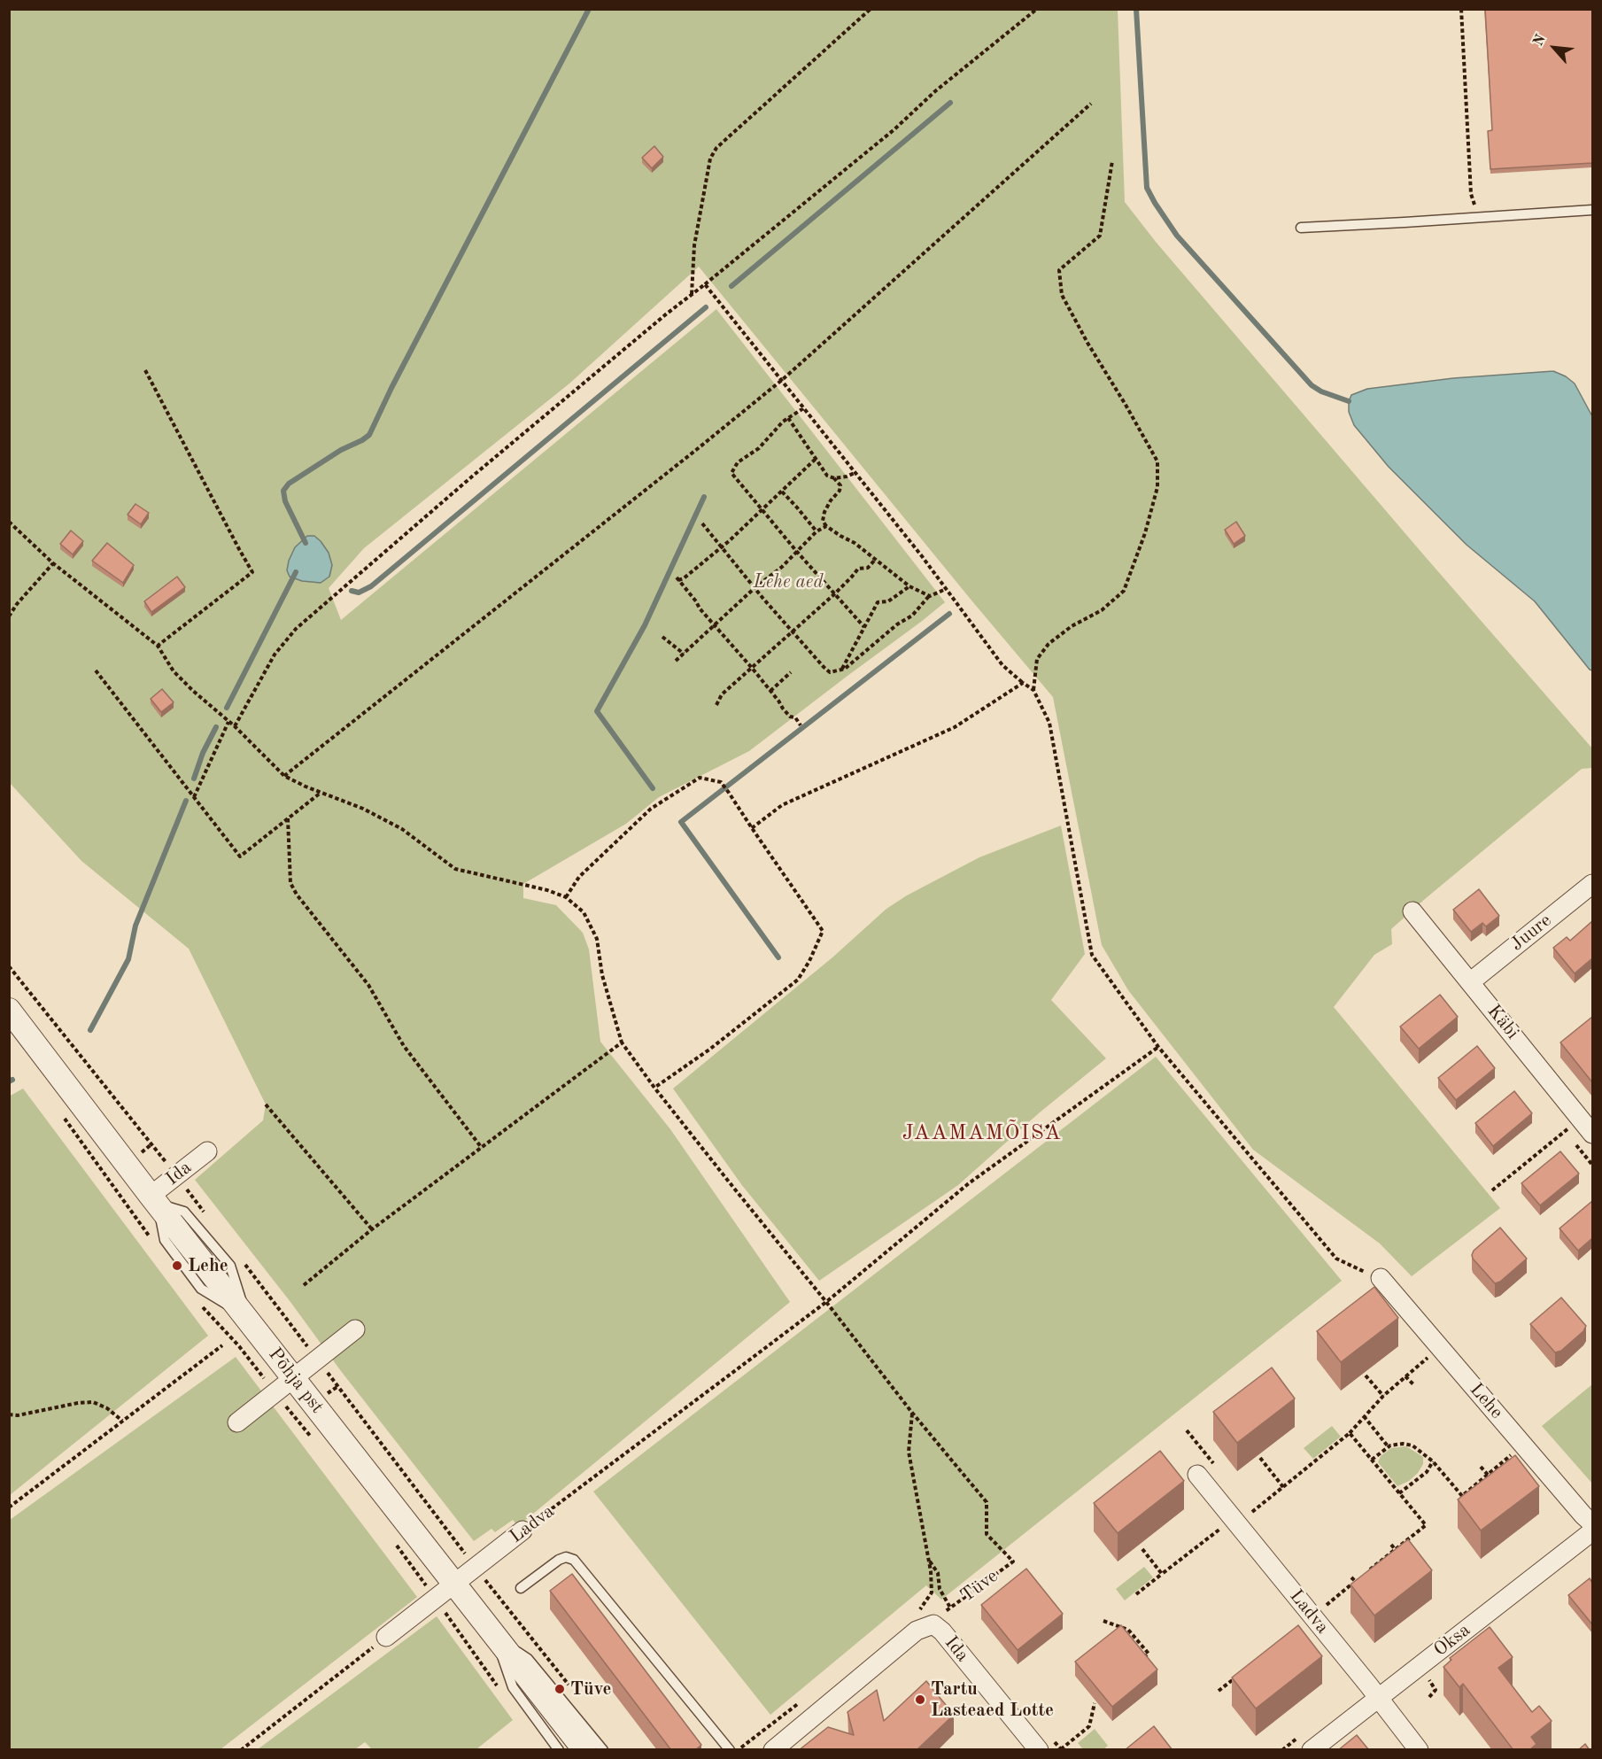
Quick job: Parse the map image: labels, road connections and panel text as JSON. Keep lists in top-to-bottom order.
{
  "streets": {
    "street": [
      "Juure",
      "Käbi",
      "Ida",
      "Põhja pst",
      "Lehe",
      "Ladva",
      "Oksa"
    ],
    "path": ["Tüve"]
  },
  "crossings": [
    ["Juure", "Käbi"],
    ["Ida", "Põhja pst"],
    ["Ida", "Tüve"],
    ["Põhja pst", "Ladva"],
    ["Ladva", "Oksa"]
  ],
  "districts": ["JAAMAMÕISA"],
  "parks": ["Lehe aed"],
  "places": ["Lehe", "Tüve", "Tartu Lasteaed Lotte"],
  "north": "top left"
}
